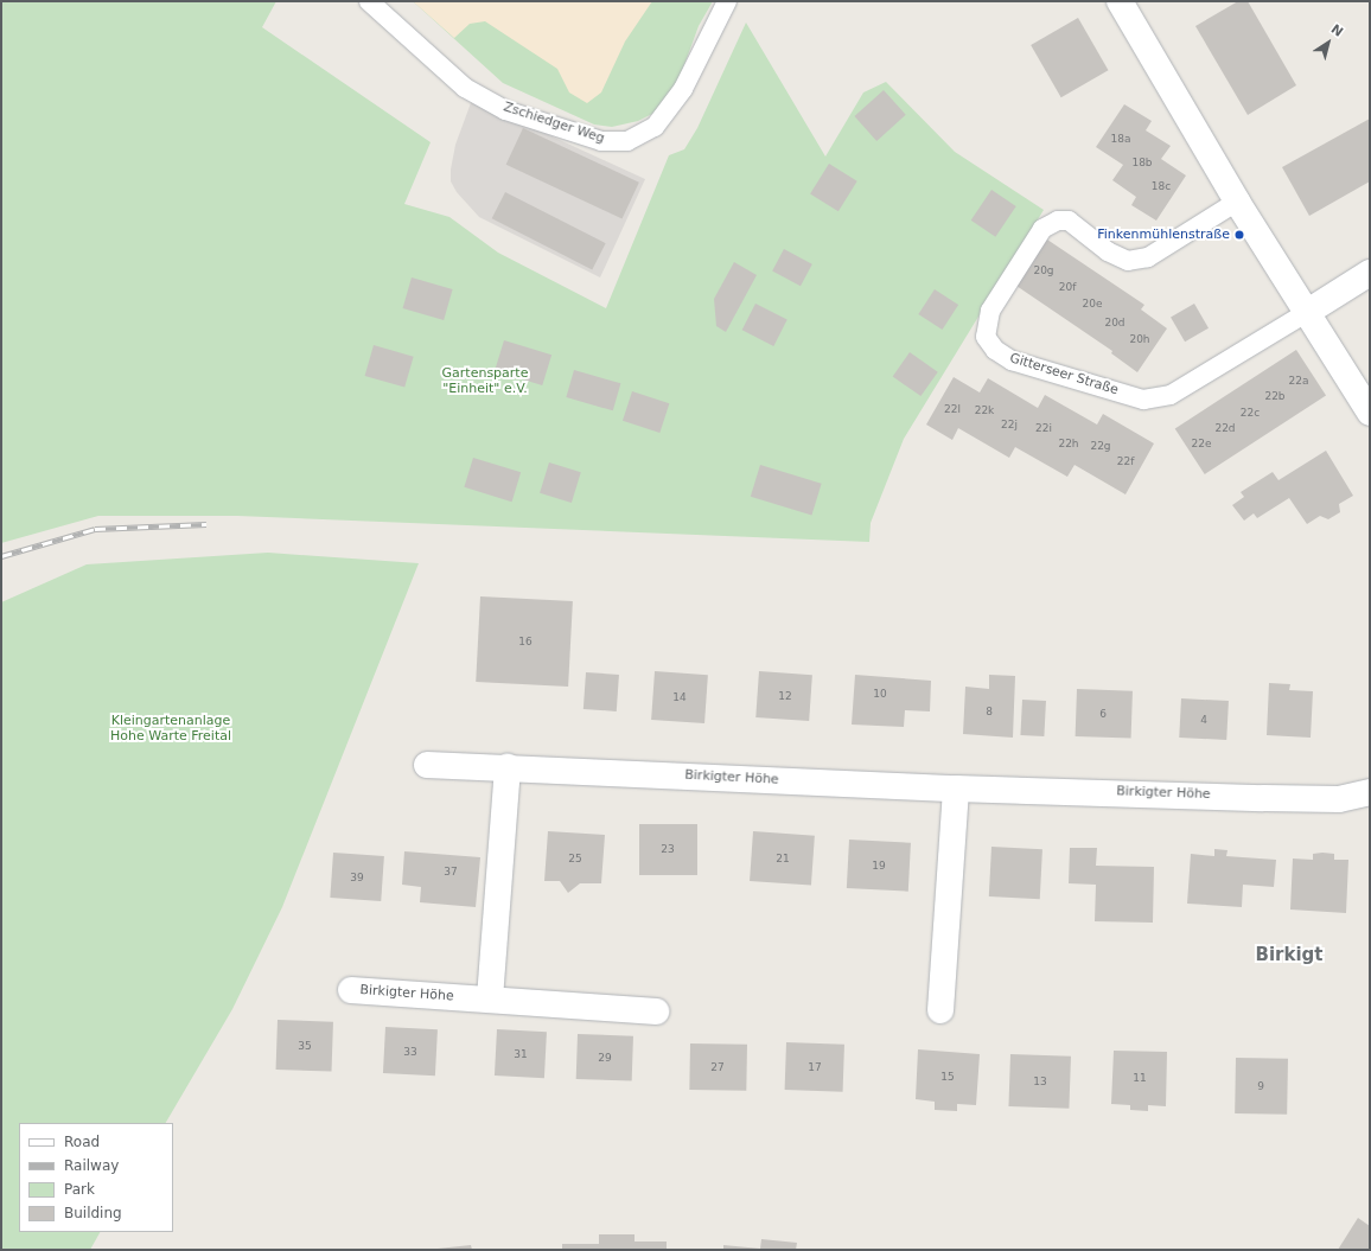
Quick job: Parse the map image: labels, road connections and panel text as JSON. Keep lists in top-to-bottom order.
{
  "streets": {
    "street": ["Birkigter Höhe"],
    "lane": ["Zschiedger Weg", "Gitterseer Straße"]
  },
  "districts": ["Birkigt"],
  "parks": ["Gartensparte \"Einheit\" e.V.", "Kleingartenanlage Hohe Warte Freital"],
  "places": ["Finkenmühlenstraße"],
  "house_numbers": [
    "18a",
    "18b",
    "18c",
    "20g",
    "20f",
    "20e",
    "20d",
    "20h",
    "22a",
    "22b",
    "22l",
    "22k",
    "22c",
    "22j",
    "22i",
    "22d",
    "22h",
    "22e",
    "22g",
    "22f",
    "16",
    "10",
    "12",
    "14",
    "8",
    "6",
    "4",
    "23",
    "25",
    "21",
    "19",
    "37",
    "39",
    "35",
    "33",
    "31",
    "29",
    "27",
    "17",
    "15",
    "11",
    "13",
    "9"
  ],
  "legend": [
    "Road",
    "Railway",
    "Park",
    "Building"
  ],
  "north": "top right"
}
